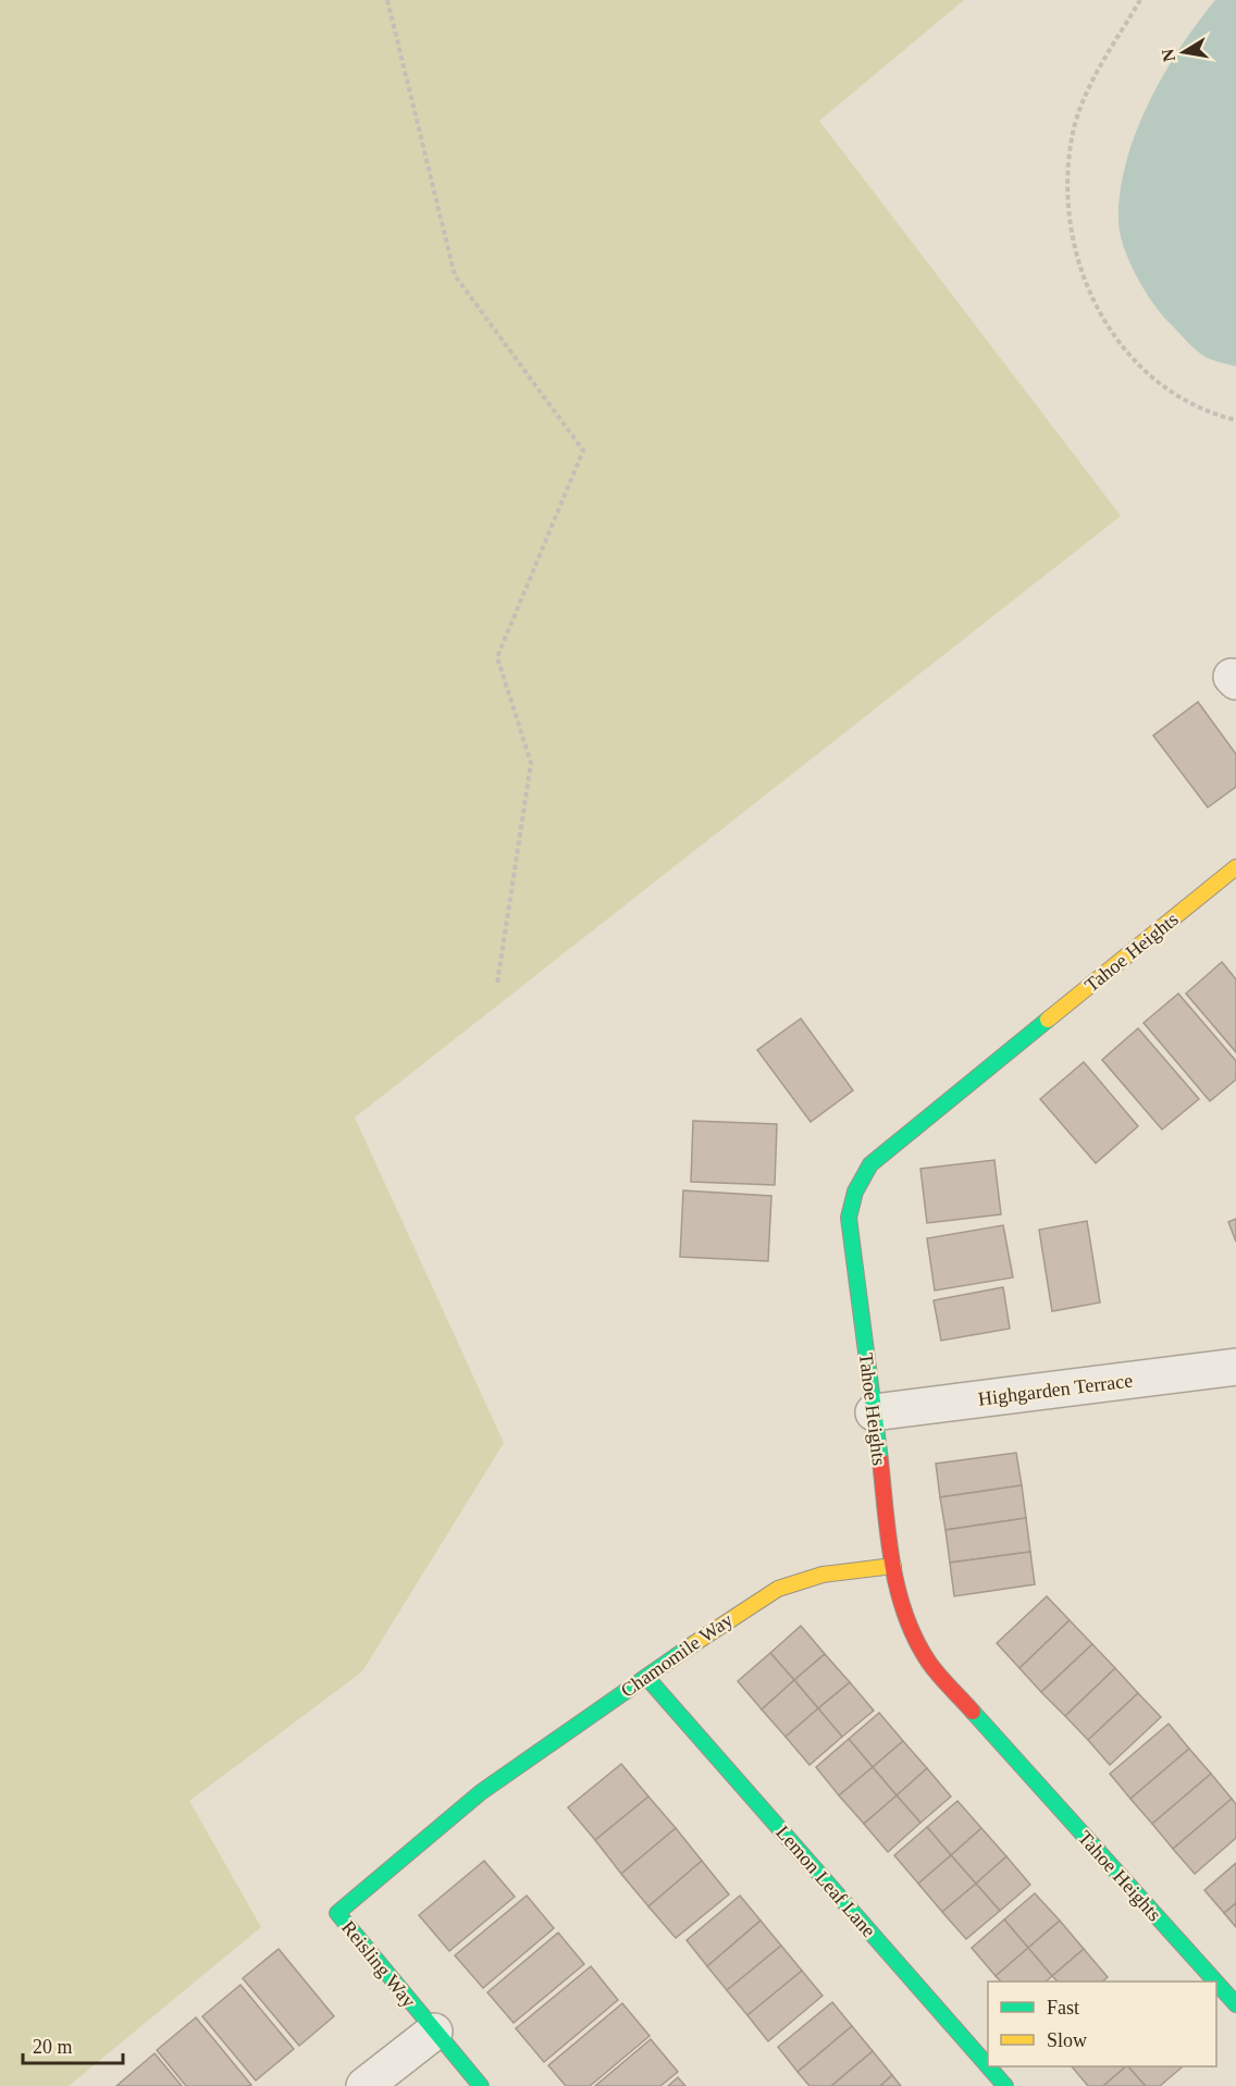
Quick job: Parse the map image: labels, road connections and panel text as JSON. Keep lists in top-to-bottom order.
{
  "streets": {
    "street": [
      "Tahoe Heights",
      "Highgarden Terrace",
      "Chamomile Way",
      "Lemon Leaf Lane",
      "Reisling Way"
    ]
  },
  "crossings": [
    ["Tahoe Heights", "Highgarden Terrace"],
    ["Tahoe Heights", "Chamomile Way"],
    ["Chamomile Way", "Lemon Leaf Lane"],
    ["Chamomile Way", "Reisling Way"]
  ],
  "legend": ["Fast", "Slow"],
  "scale_bar": "20 m",
  "north": "left"
}
